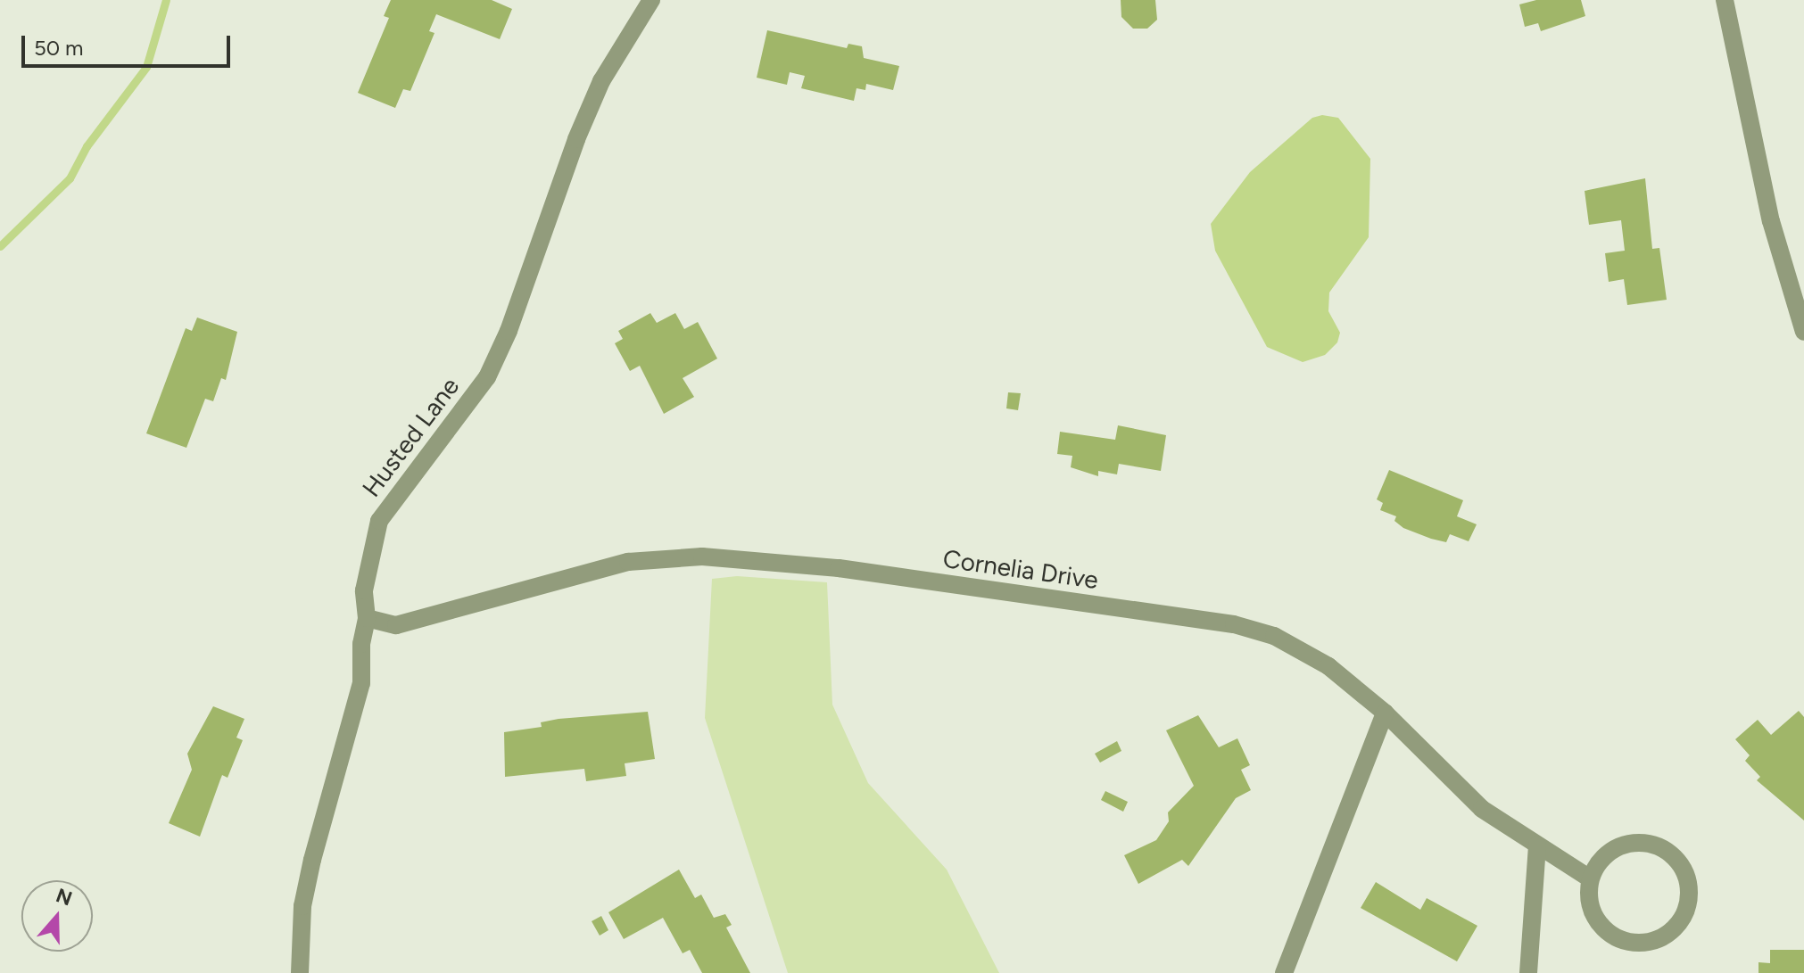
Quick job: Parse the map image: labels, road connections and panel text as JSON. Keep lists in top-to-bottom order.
{
  "streets": {
    "street": ["Husted Lane", "Cornelia Drive"]
  },
  "crossings": [
    ["Husted Lane", "Cornelia Drive"]
  ],
  "scale_bar": "50 m",
  "north": "top"
}
